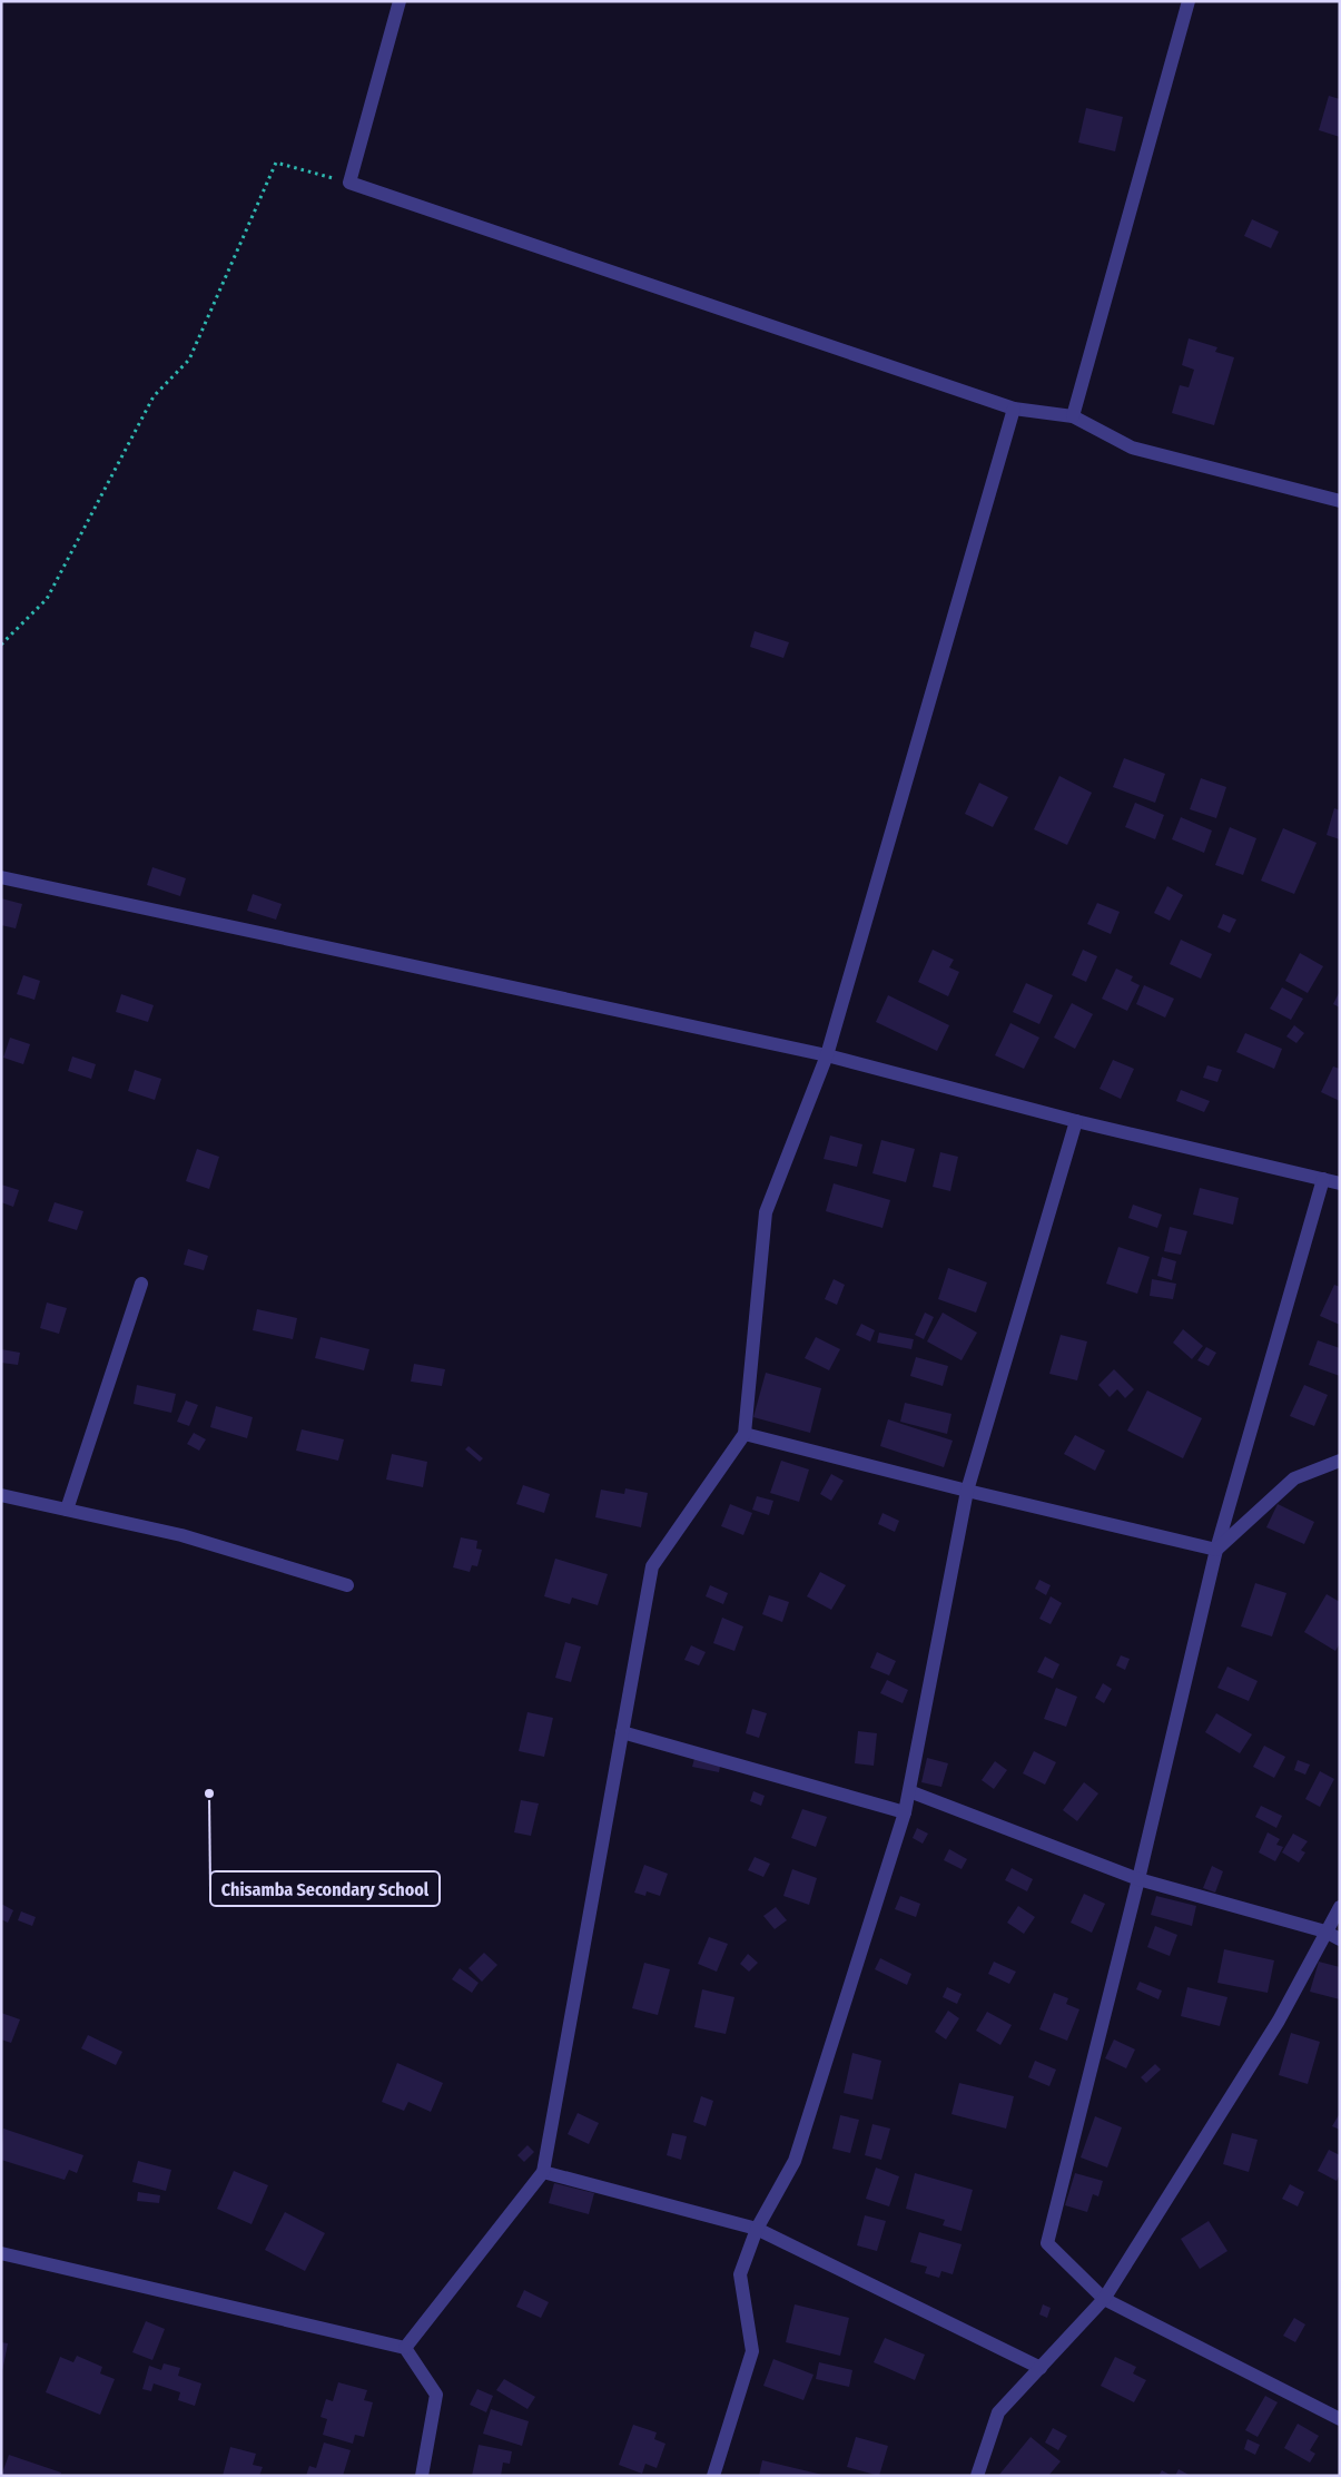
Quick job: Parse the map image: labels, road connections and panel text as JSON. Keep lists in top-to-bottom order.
{
  "places": ["Chisamba Secondary School"]
}
